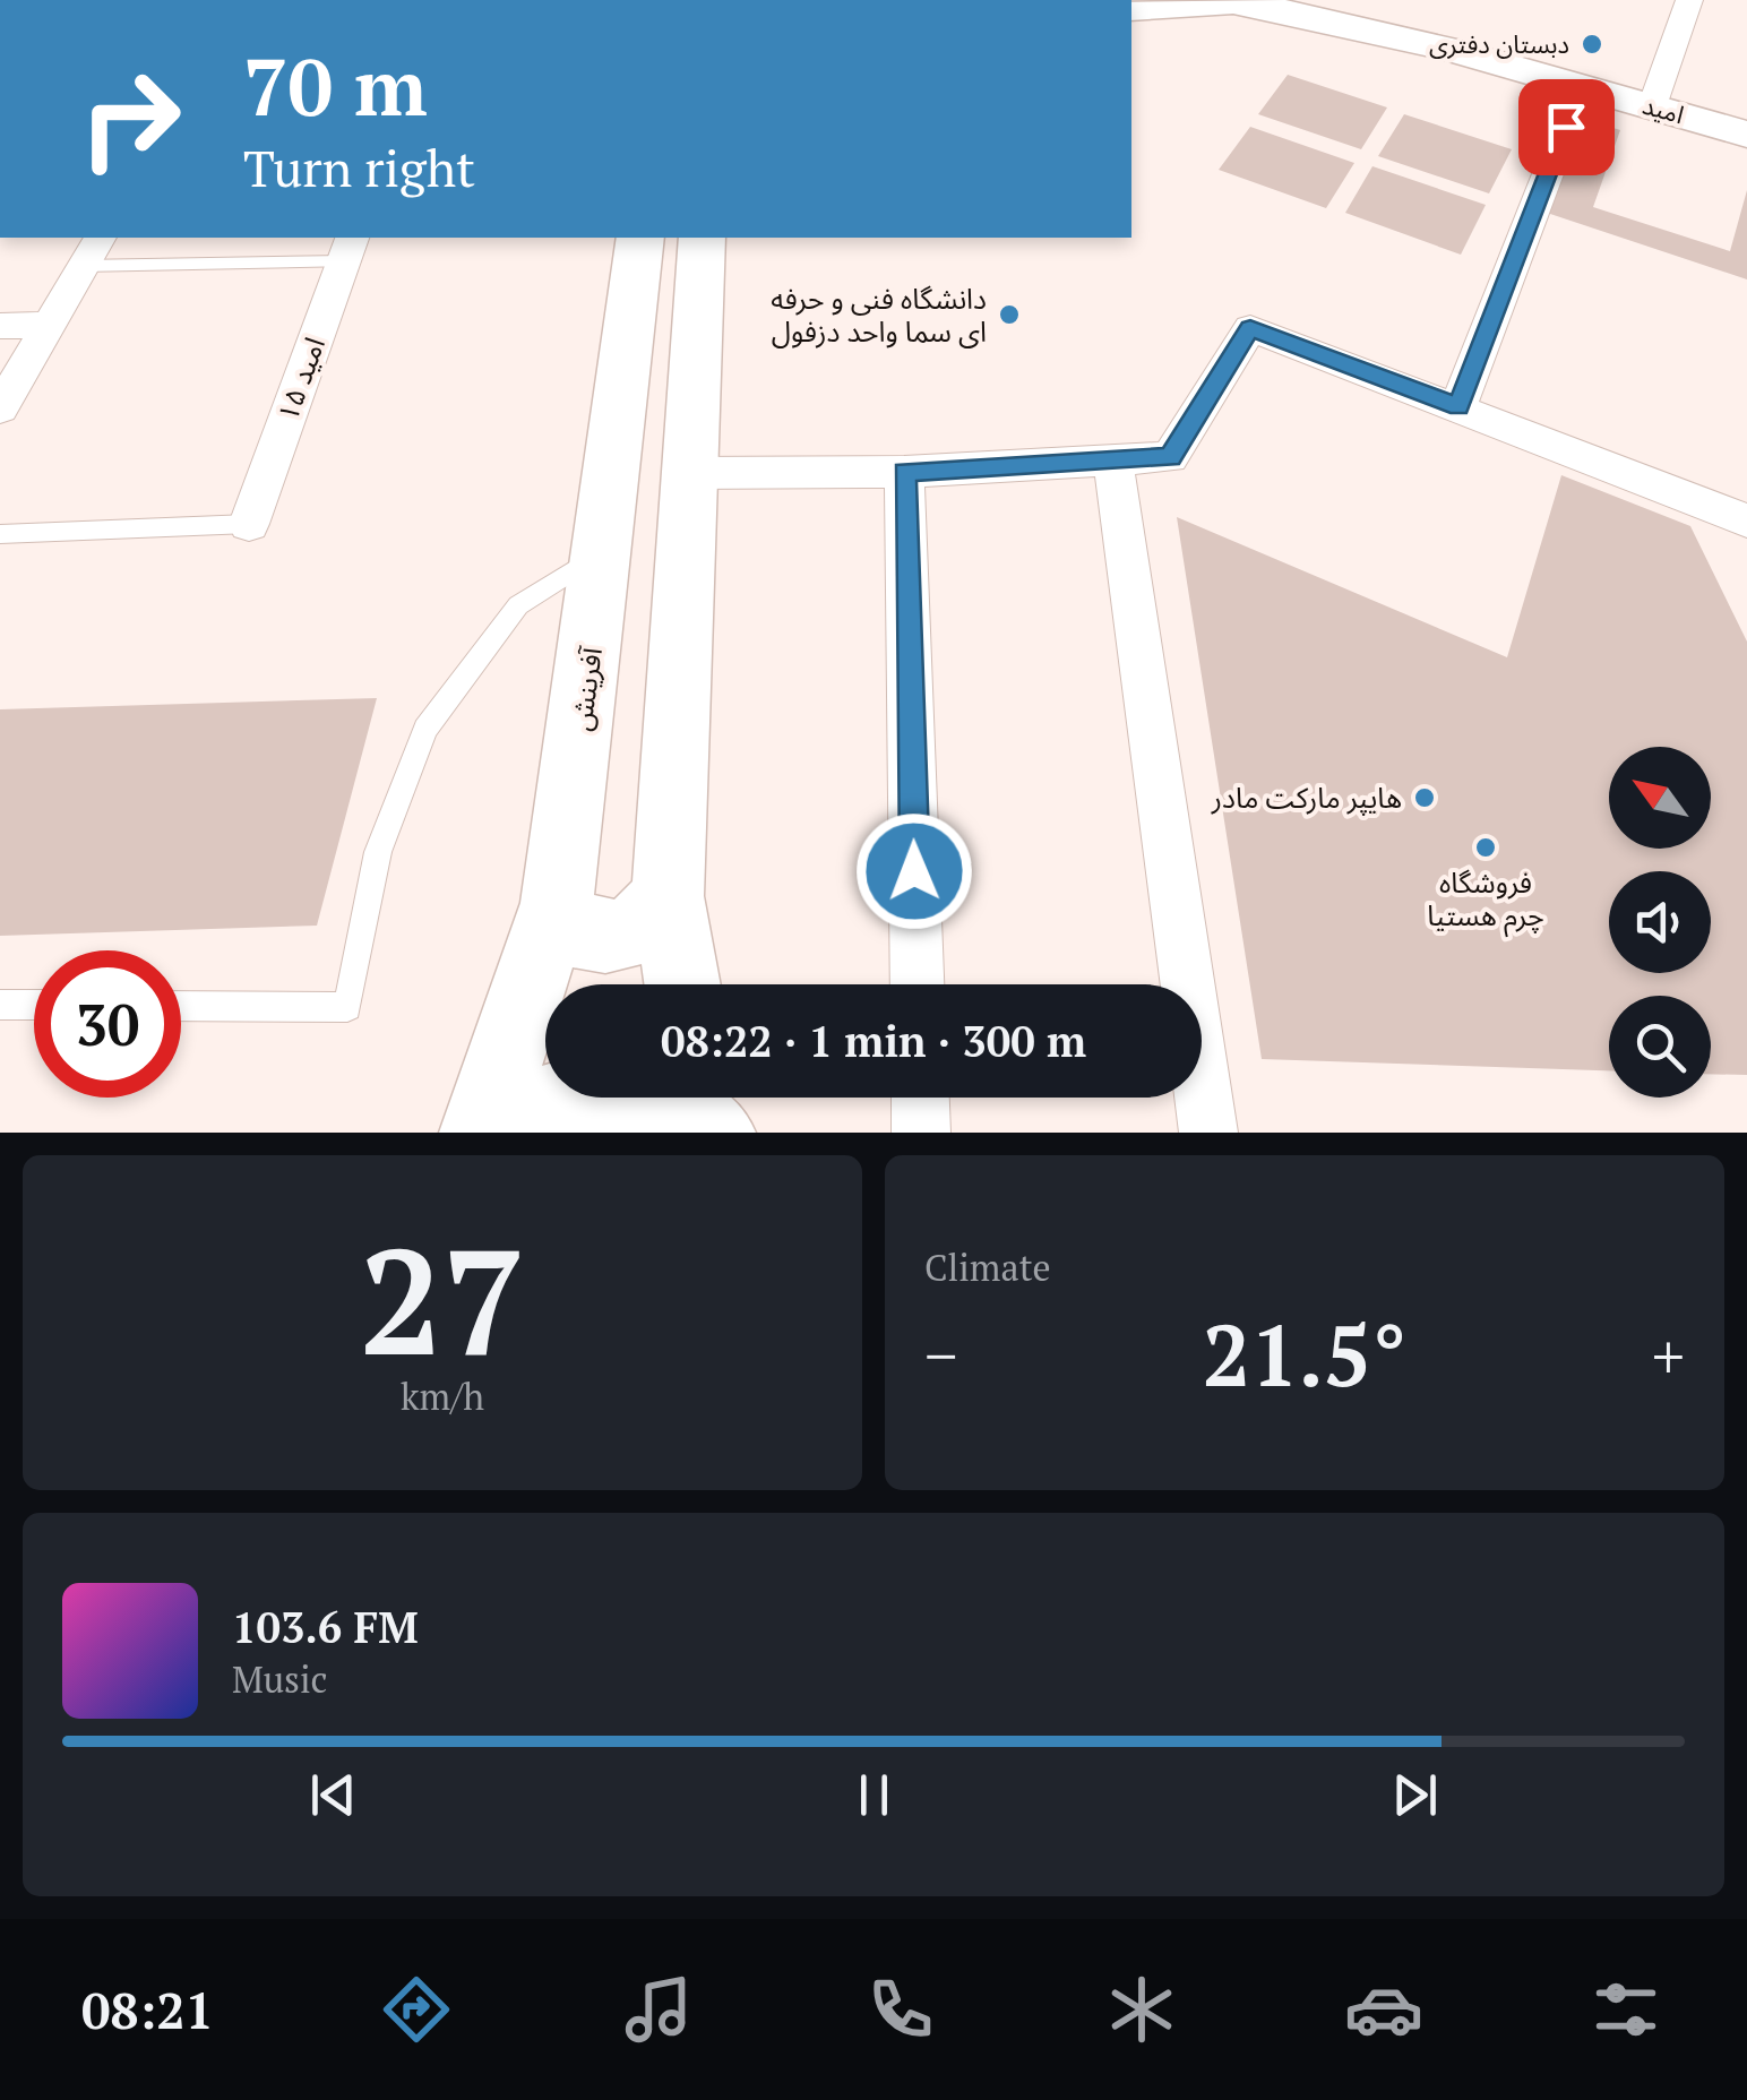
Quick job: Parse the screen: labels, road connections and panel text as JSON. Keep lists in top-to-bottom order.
{
  "streets": {
    "main road": ["امید", "آفرینش"],
    "street": ["امید ۱۵"]
  },
  "places": [
    "دبستان دفتری",
    "دانشگاه فنی و حرفه ای سما واحد دزفول",
    "هایپر مارکت مادر",
    "فروشگاه چرم هستیا"
  ],
  "north": "top left",
  "page": {
    "turn": ["70 m", "Turn right"],
    "limit": "30",
    "trip": "08:22 · 1 min · 300 m",
    "tile": [
      ["27", "km/h"],
      "Climate"
    ],
    "heat": ["−", "21.5°", "+"],
    "song": ["103.6 FM", "Music"],
    "tabs": "08:21"
  }
}
